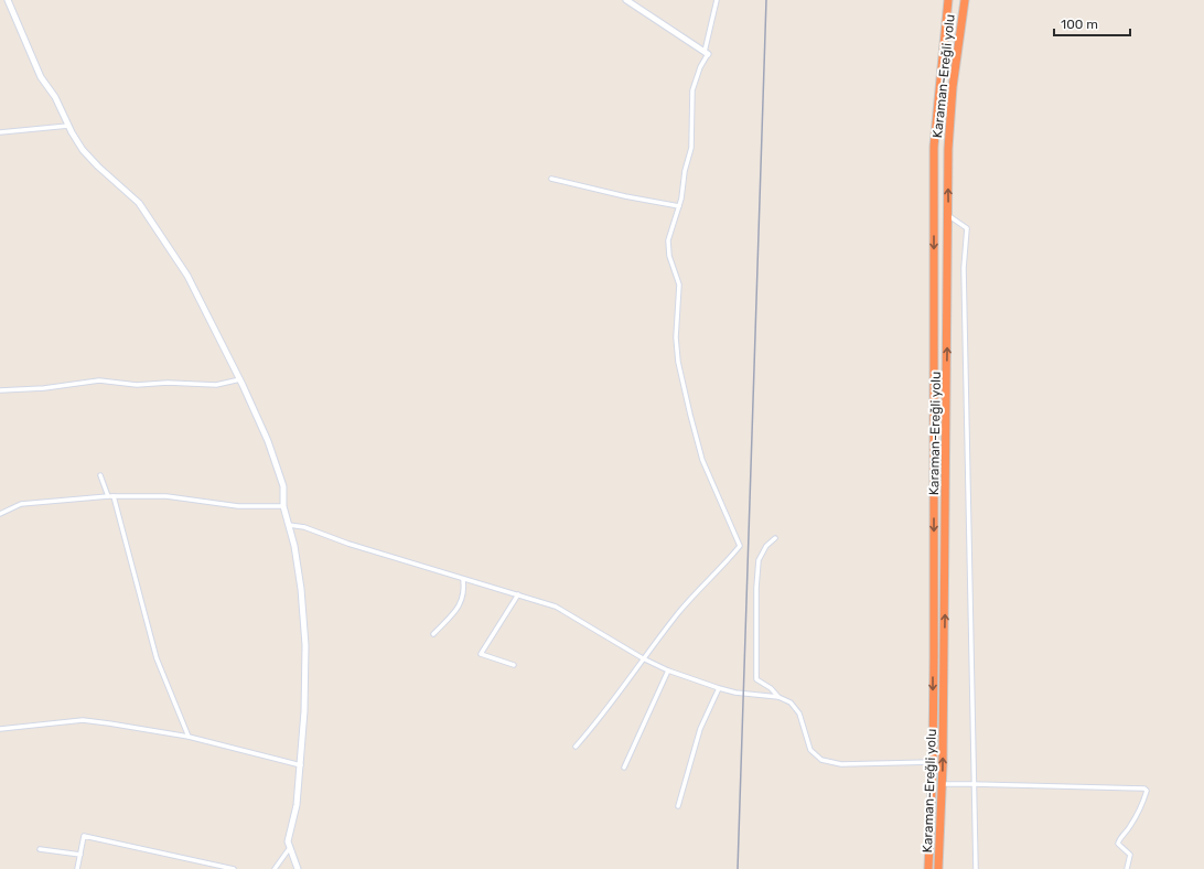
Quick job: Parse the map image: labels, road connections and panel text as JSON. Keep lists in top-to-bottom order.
{
  "streets": {
    "highway": ["Karaman-Ereğli yolu"]
  },
  "scale_bar": "100 m"
}
